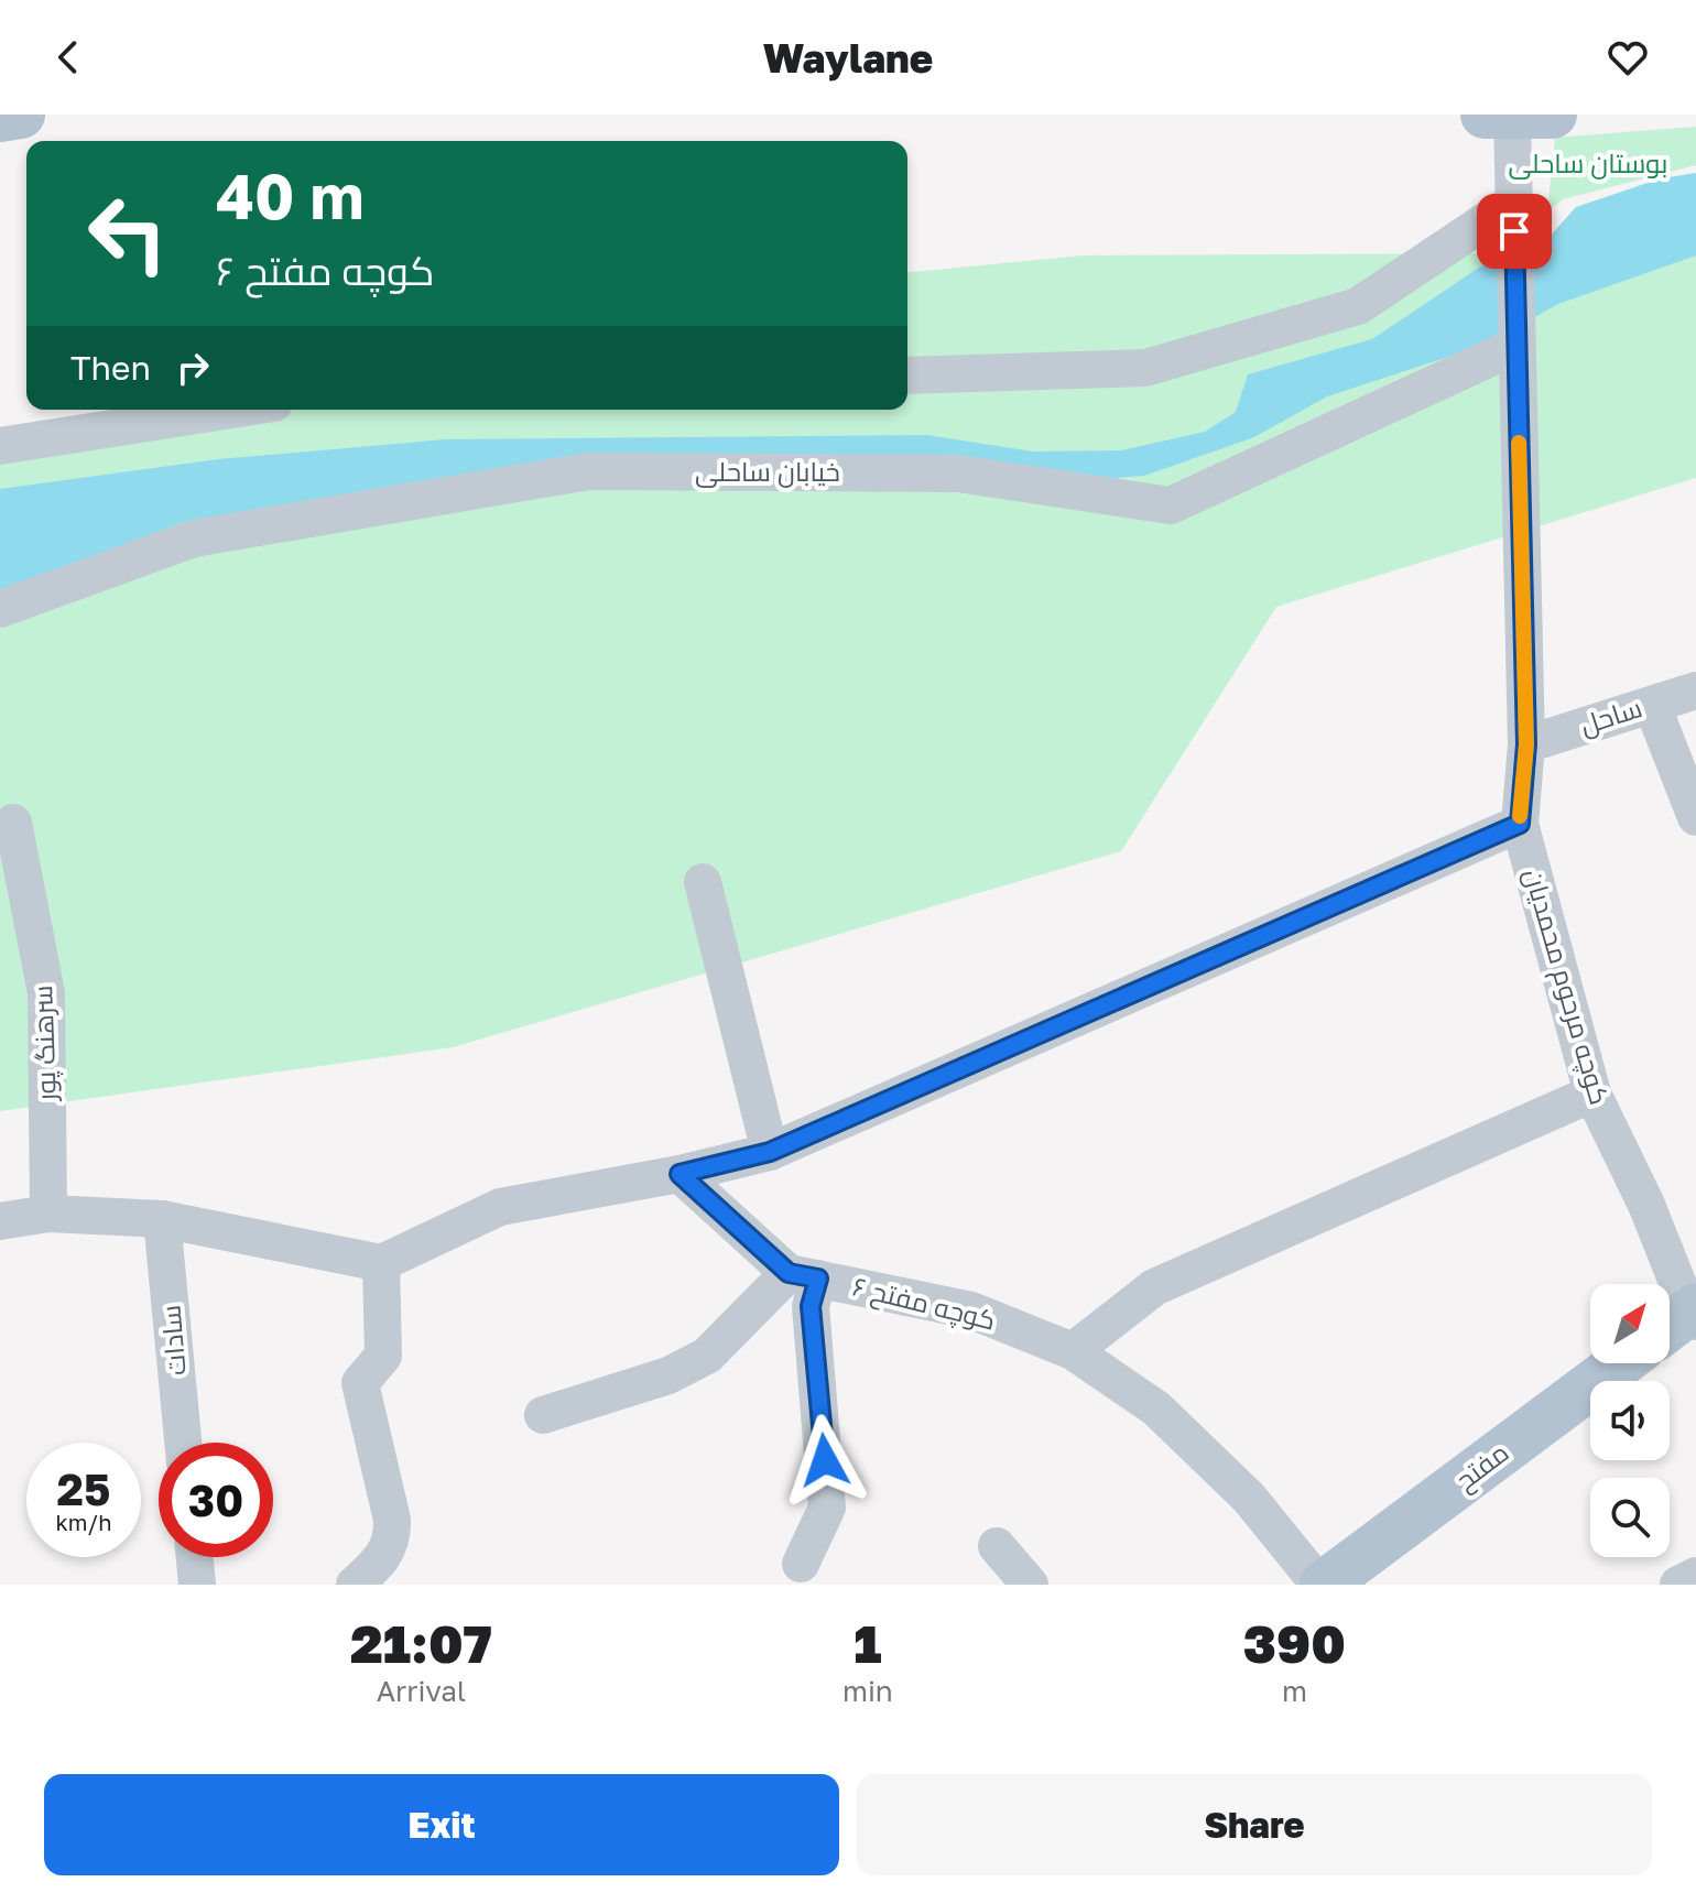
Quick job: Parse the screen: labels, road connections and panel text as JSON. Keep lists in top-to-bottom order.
{
  "streets": {
    "main road": ["مفتح"],
    "street": [
      "خیابان ساحلی",
      "ساحل",
      "کوچه مرحوم محمدیان",
      "سرهنگ پور",
      "کوچه مفتح ۶",
      "سادات"
    ]
  },
  "crossings": [
    ["خیابان ساحلی", "کوچه مرحوم محمدیان"],
    ["ساحل", "کوچه مرحوم محمدیان"],
    ["کوچه مفتح ۶", "مفتح"]
  ],
  "parks": ["بوستان ساحلی"],
  "north": "top right",
  "page": {
    "header": "Waylane",
    "turn": ["40 m", "کوچه مفتح ۶"],
    "then": "Then",
    "speed": "25 km/h",
    "limit": "30",
    "eta": [
      "21:07",
      "Arrival",
      "1",
      "min",
      "390",
      "m"
    ],
    "buttons": ["Exit", "Share"]
  }
}
